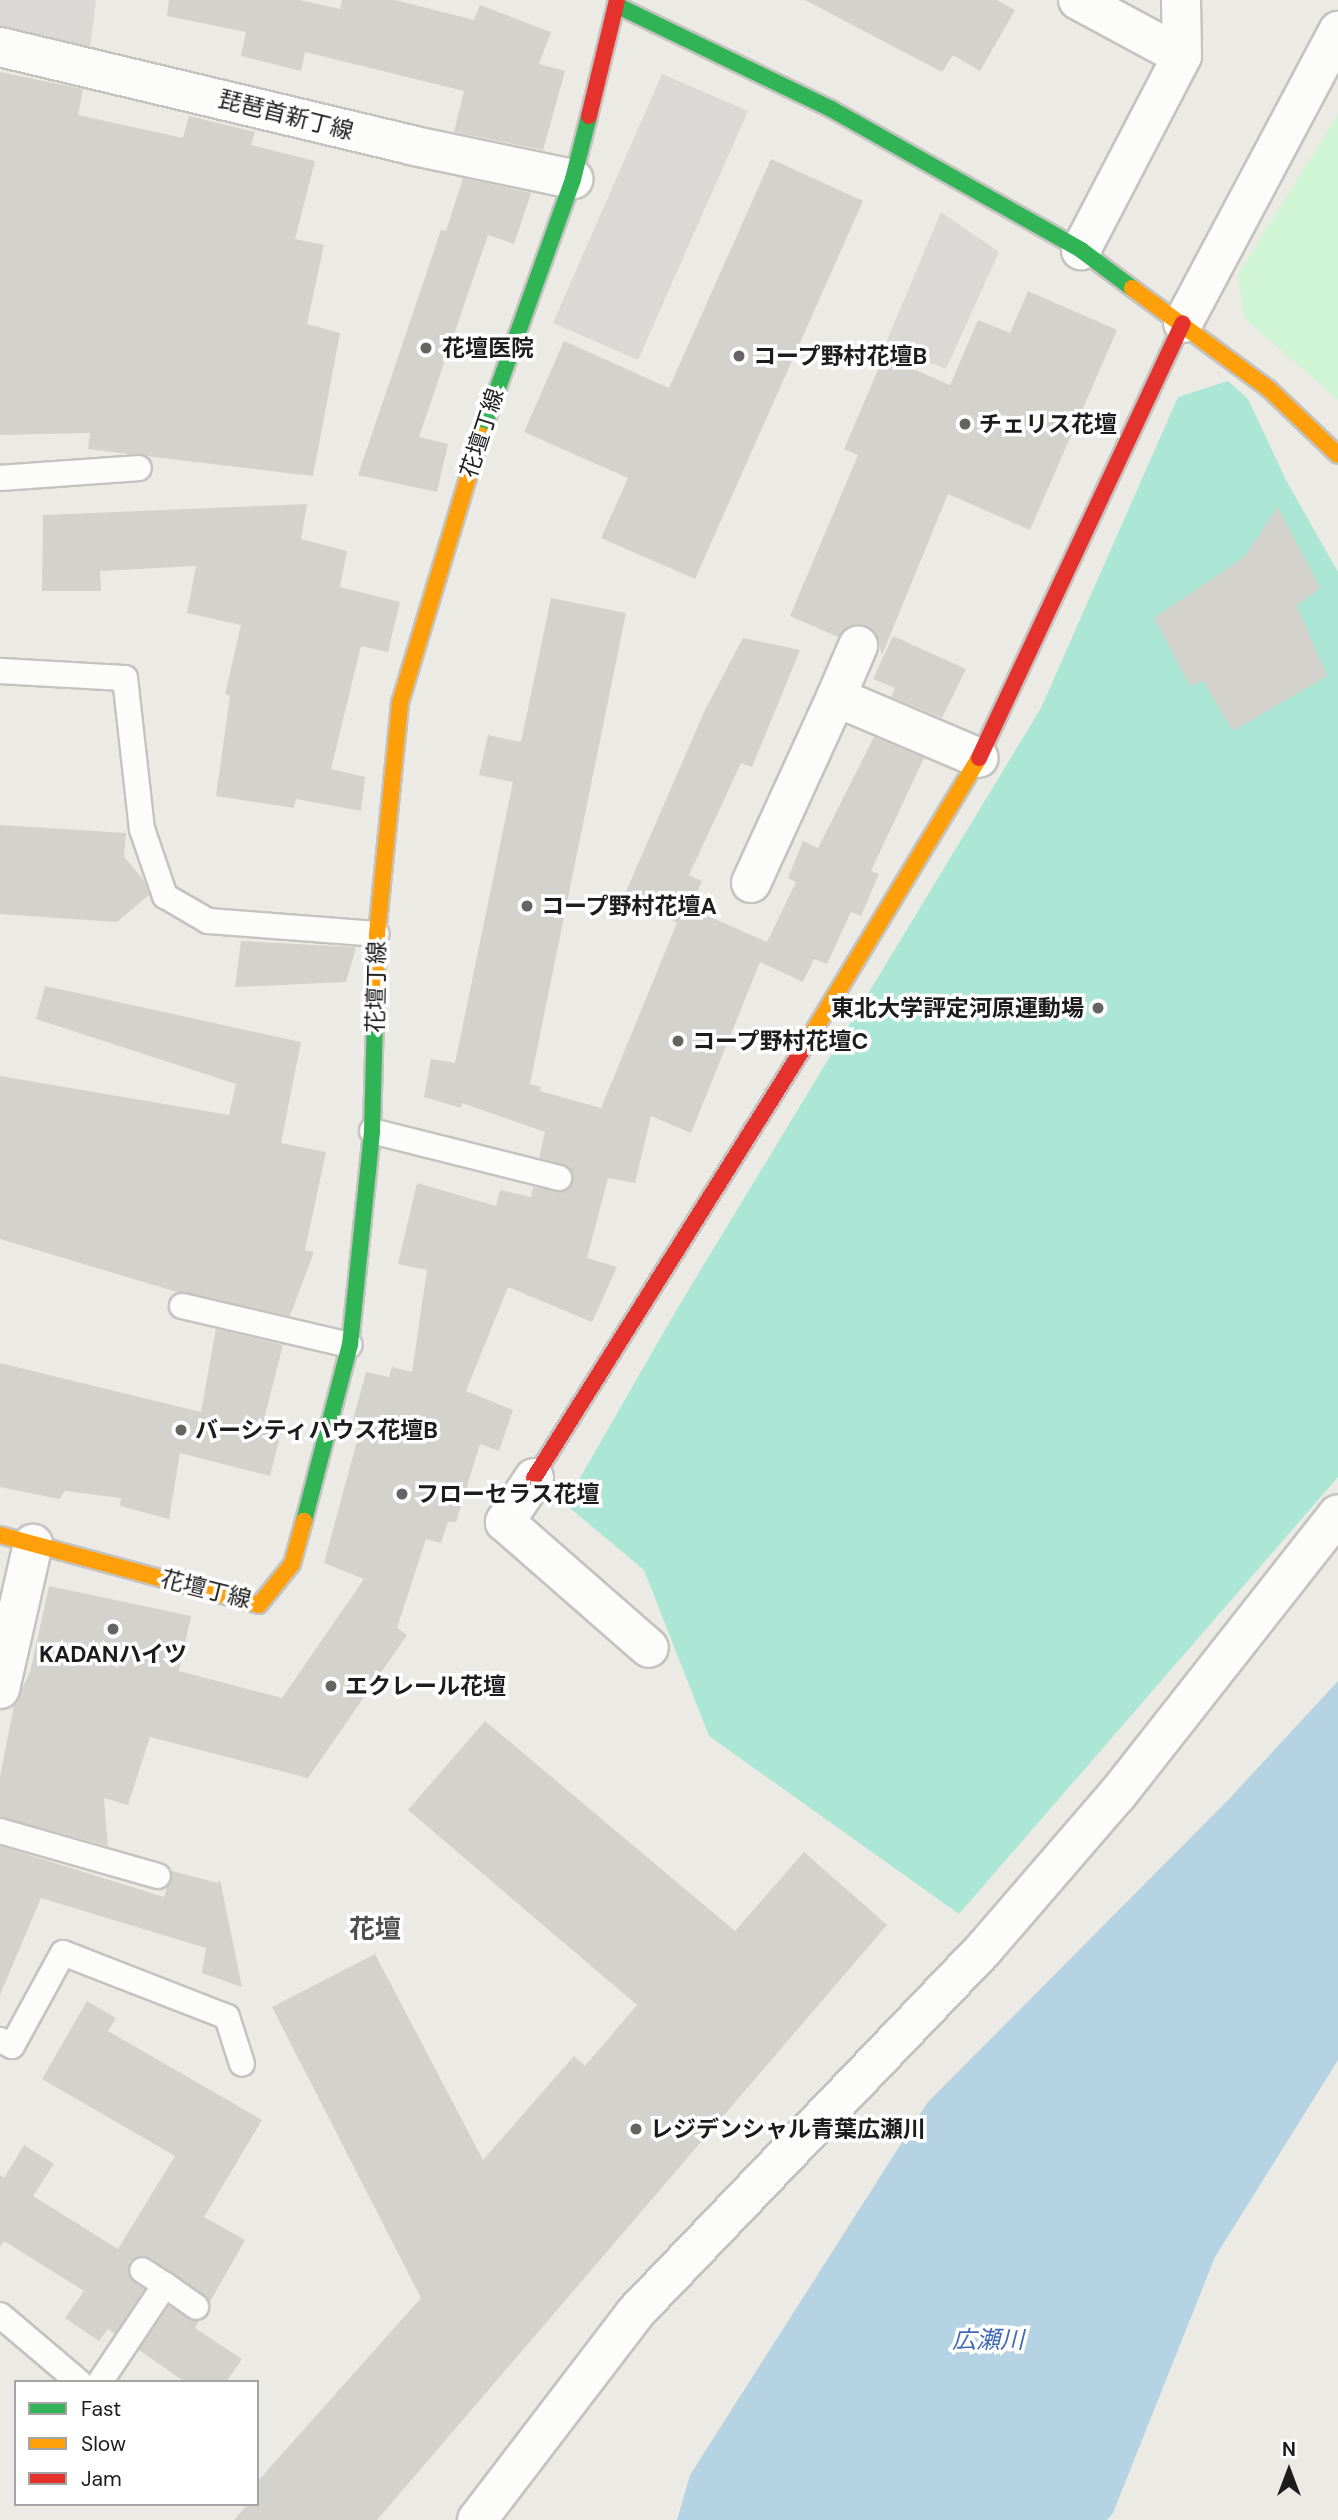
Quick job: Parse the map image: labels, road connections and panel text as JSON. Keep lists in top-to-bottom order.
{
  "streets": {
    "street": ["琵琶首新丁線", "花壇丁線"]
  },
  "crossings": [
    ["琵琶首新丁線", "花壇丁線"]
  ],
  "districts": ["花壇"],
  "water": ["広瀬川"],
  "places": [
    "花壇医院",
    "コープ野村花壇B",
    "チェリス花壇",
    "コープ野村花壇A",
    "東北大学評定河原運動場",
    "コープ野村花壇C",
    "バーシティハウス花壇B",
    "フローセラス花壇",
    "KADANハイツ",
    "エクレール花壇",
    "レジデンシャル青葉広瀬川"
  ],
  "legend": ["Fast", "Slow", "Jam"],
  "north": "top"
}
